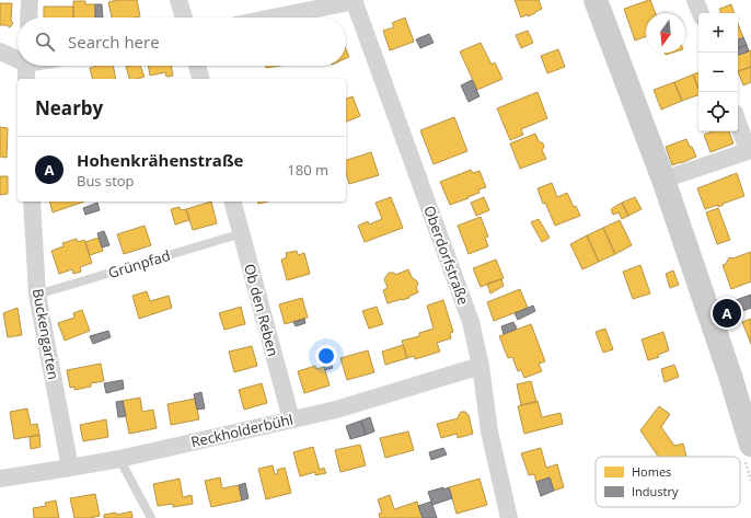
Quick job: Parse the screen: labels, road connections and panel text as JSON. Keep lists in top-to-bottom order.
{
  "streets": {
    "street": [
      "Oberdorfstraße",
      "Ob den Reben",
      "Buckengarten",
      "Reckholderbühl"
    ],
    "lane": ["Grünpfad"]
  },
  "crossings": [
    ["Oberdorfstraße", "Reckholderbühl"],
    ["Grünpfad", "Ob den Reben"],
    ["Grünpfad", "Buckengarten"],
    ["Ob den Reben", "Reckholderbühl"],
    ["Buckengarten", "Reckholderbühl"]
  ],
  "legend": ["Homes", "Industry"],
  "north": "bottom",
  "page": {
    "map_buttons": ["+", "−"],
    "search": "Search here",
    "heading": "Nearby",
    "list": [
      {
        "mark": "A",
        "name": "Hohenkrähenstraße",
        "note": "Bus stop",
        "value": "180 m"
      }
    ],
    "pins": "A"
  }
}
